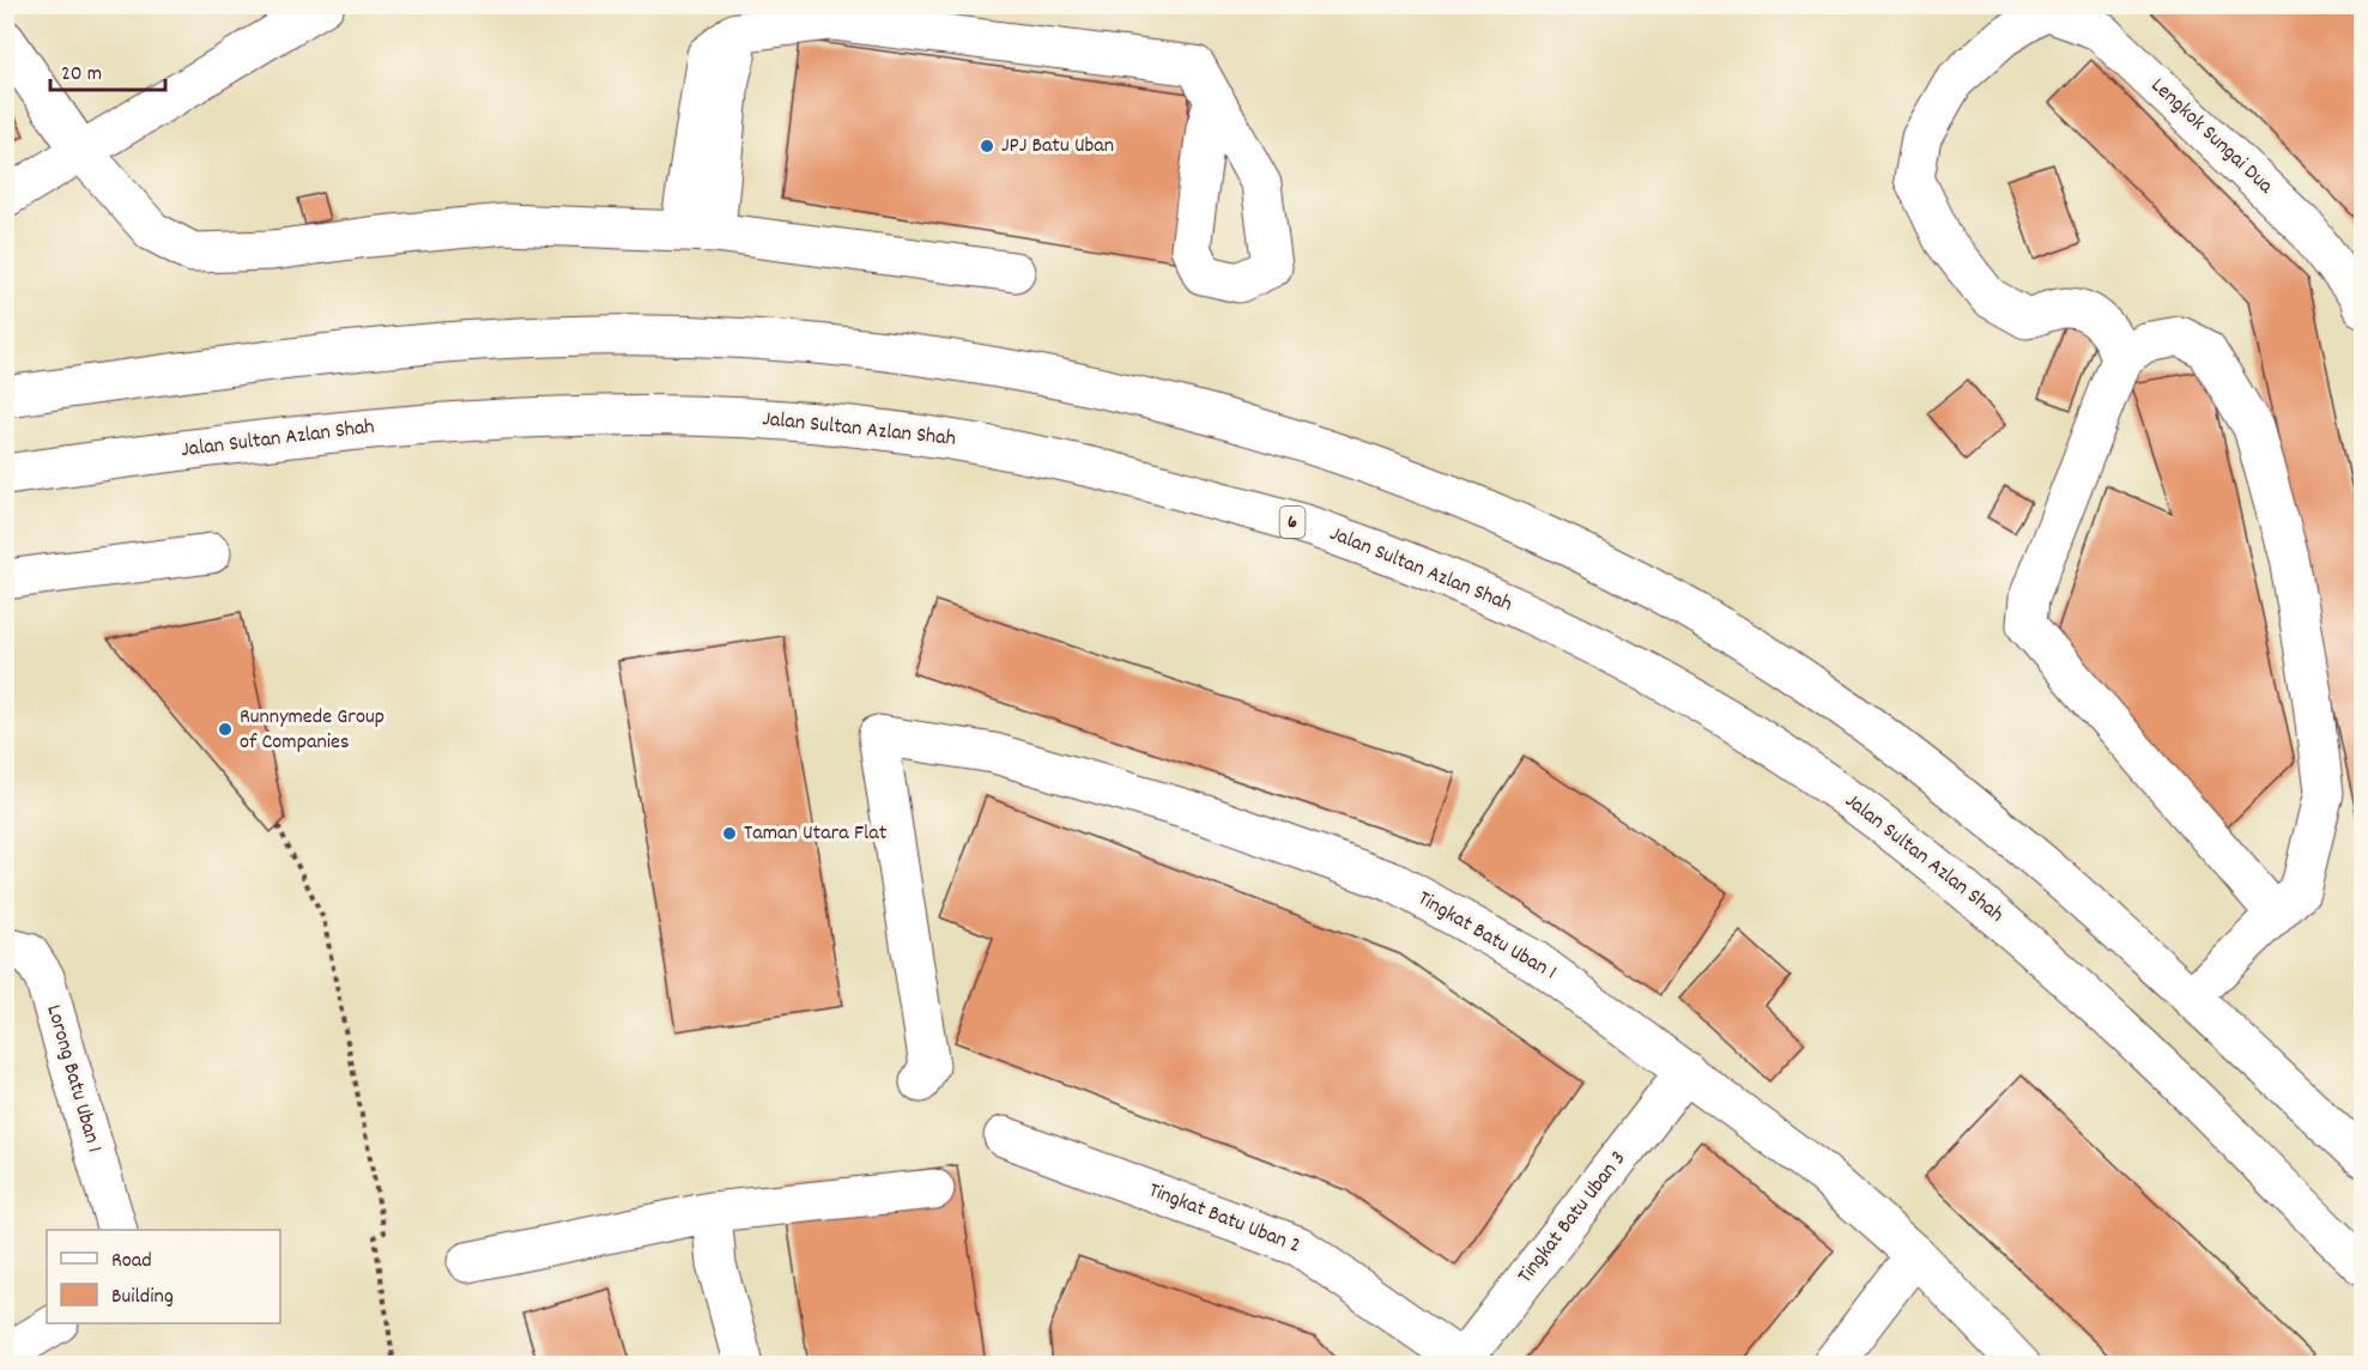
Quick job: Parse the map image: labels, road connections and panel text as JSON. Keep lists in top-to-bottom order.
{
  "streets": {
    "main road": [
      "Lengkok Sungai Dua",
      "Jalan Sultan Azlan Shah",
      "6",
      "Tingkat Batu Uban 1",
      "Lorong Batu Uban 1",
      "Tingkat Batu Uban 3",
      "Tingkat Batu Uban 2"
    ]
  },
  "crossings": [
    ["Tingkat Batu Uban 1", "Tingkat Batu Uban 3"],
    ["Tingkat Batu Uban 3", "Tingkat Batu Uban 2"]
  ],
  "places": ["JPJ Batu Uban", "Runnymede Group of Companies", "Taman Utara Flat"],
  "legend": ["Road", "Building"],
  "scale_bar": "20 m"
}
